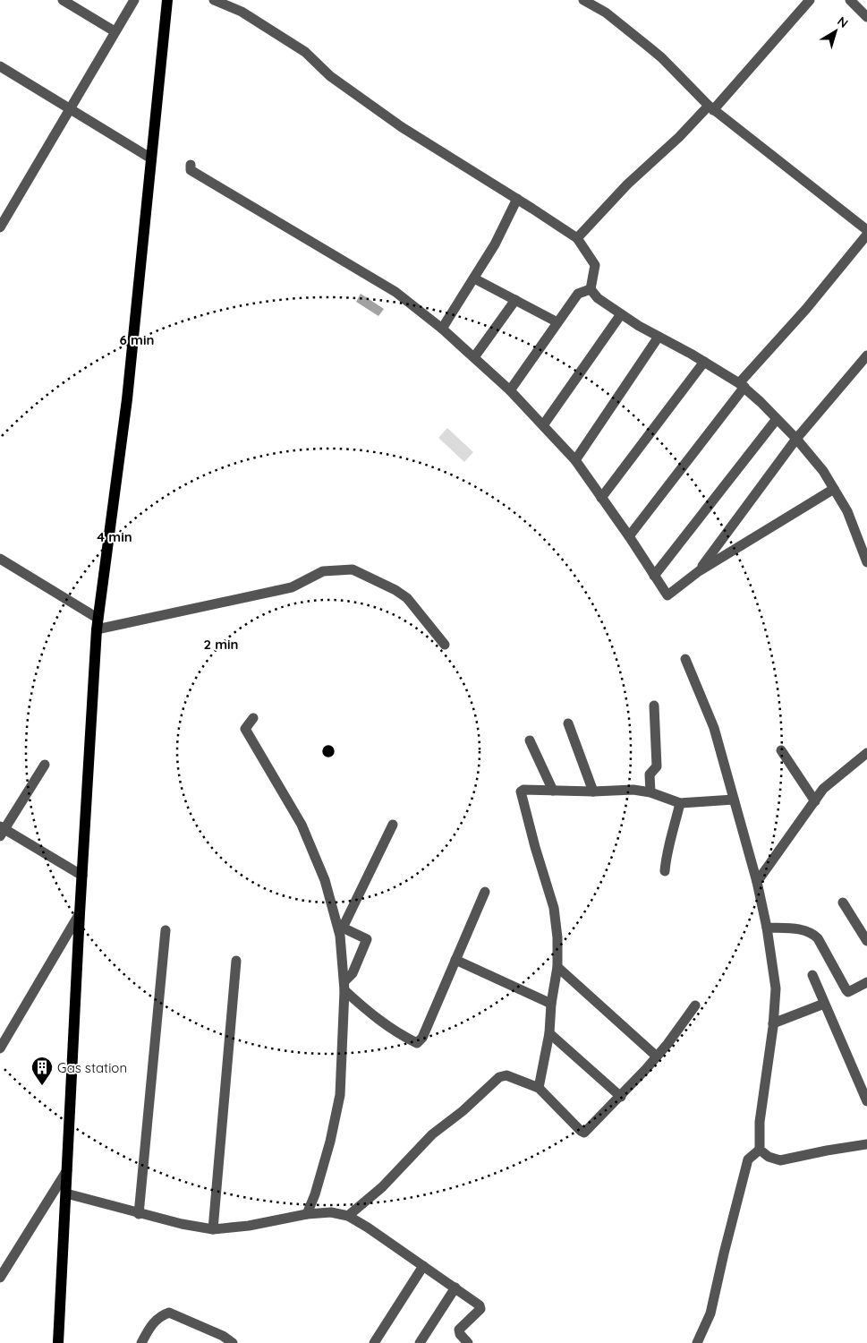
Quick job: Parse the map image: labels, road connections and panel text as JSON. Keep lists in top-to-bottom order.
{
  "places": {
    "building": ["Gas station"]
  },
  "north": "top right",
  "rings": ["6 min", "4 min", "2 min"]
}
